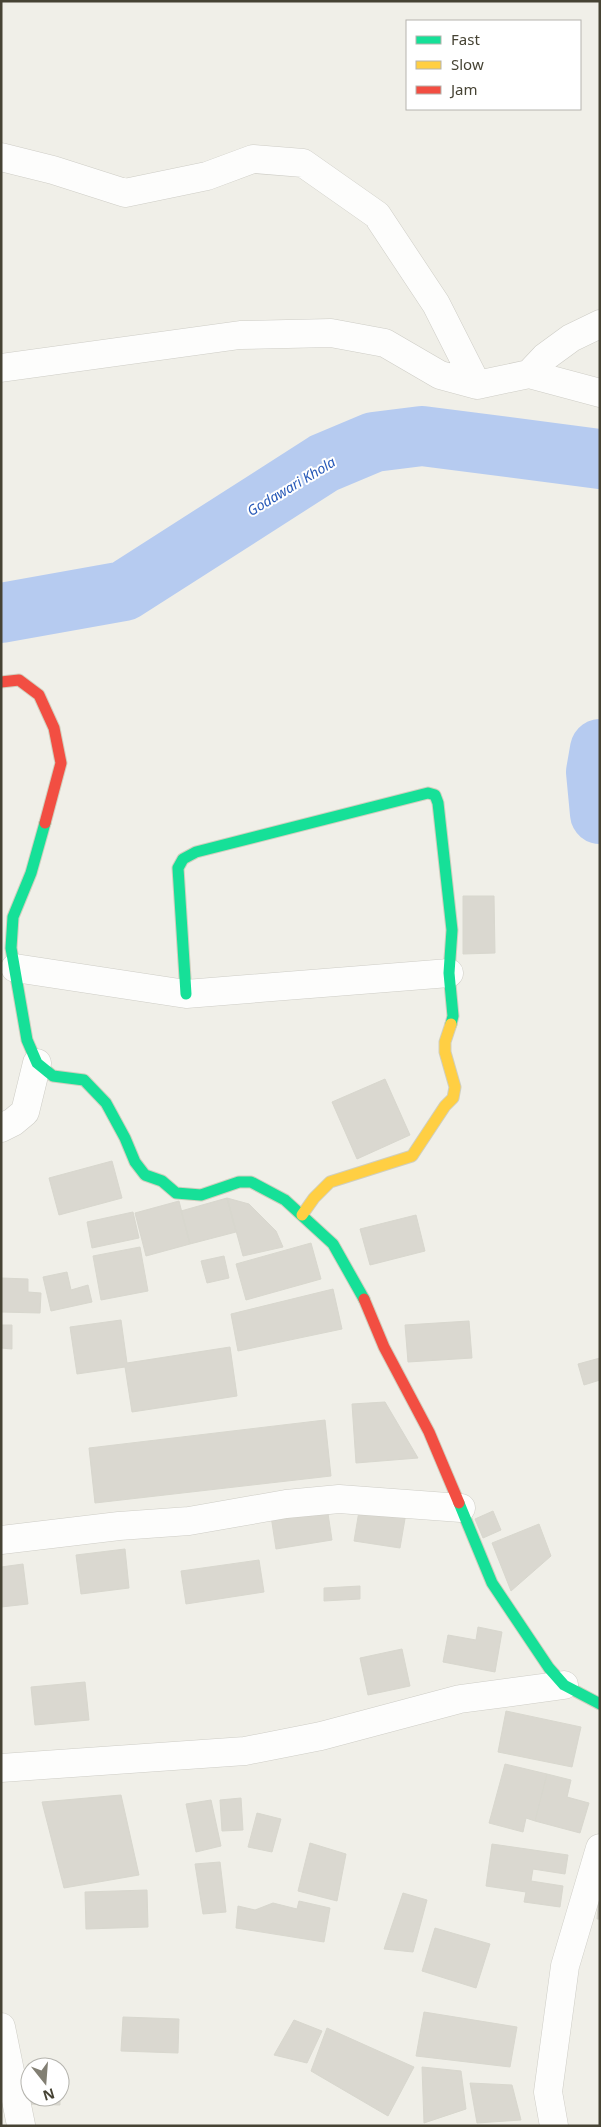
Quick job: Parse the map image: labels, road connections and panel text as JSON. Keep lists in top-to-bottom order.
{
  "water": ["Godawari Khola"],
  "legend": ["Fast", "Slow", "Jam"],
  "north": "bottom"
}
